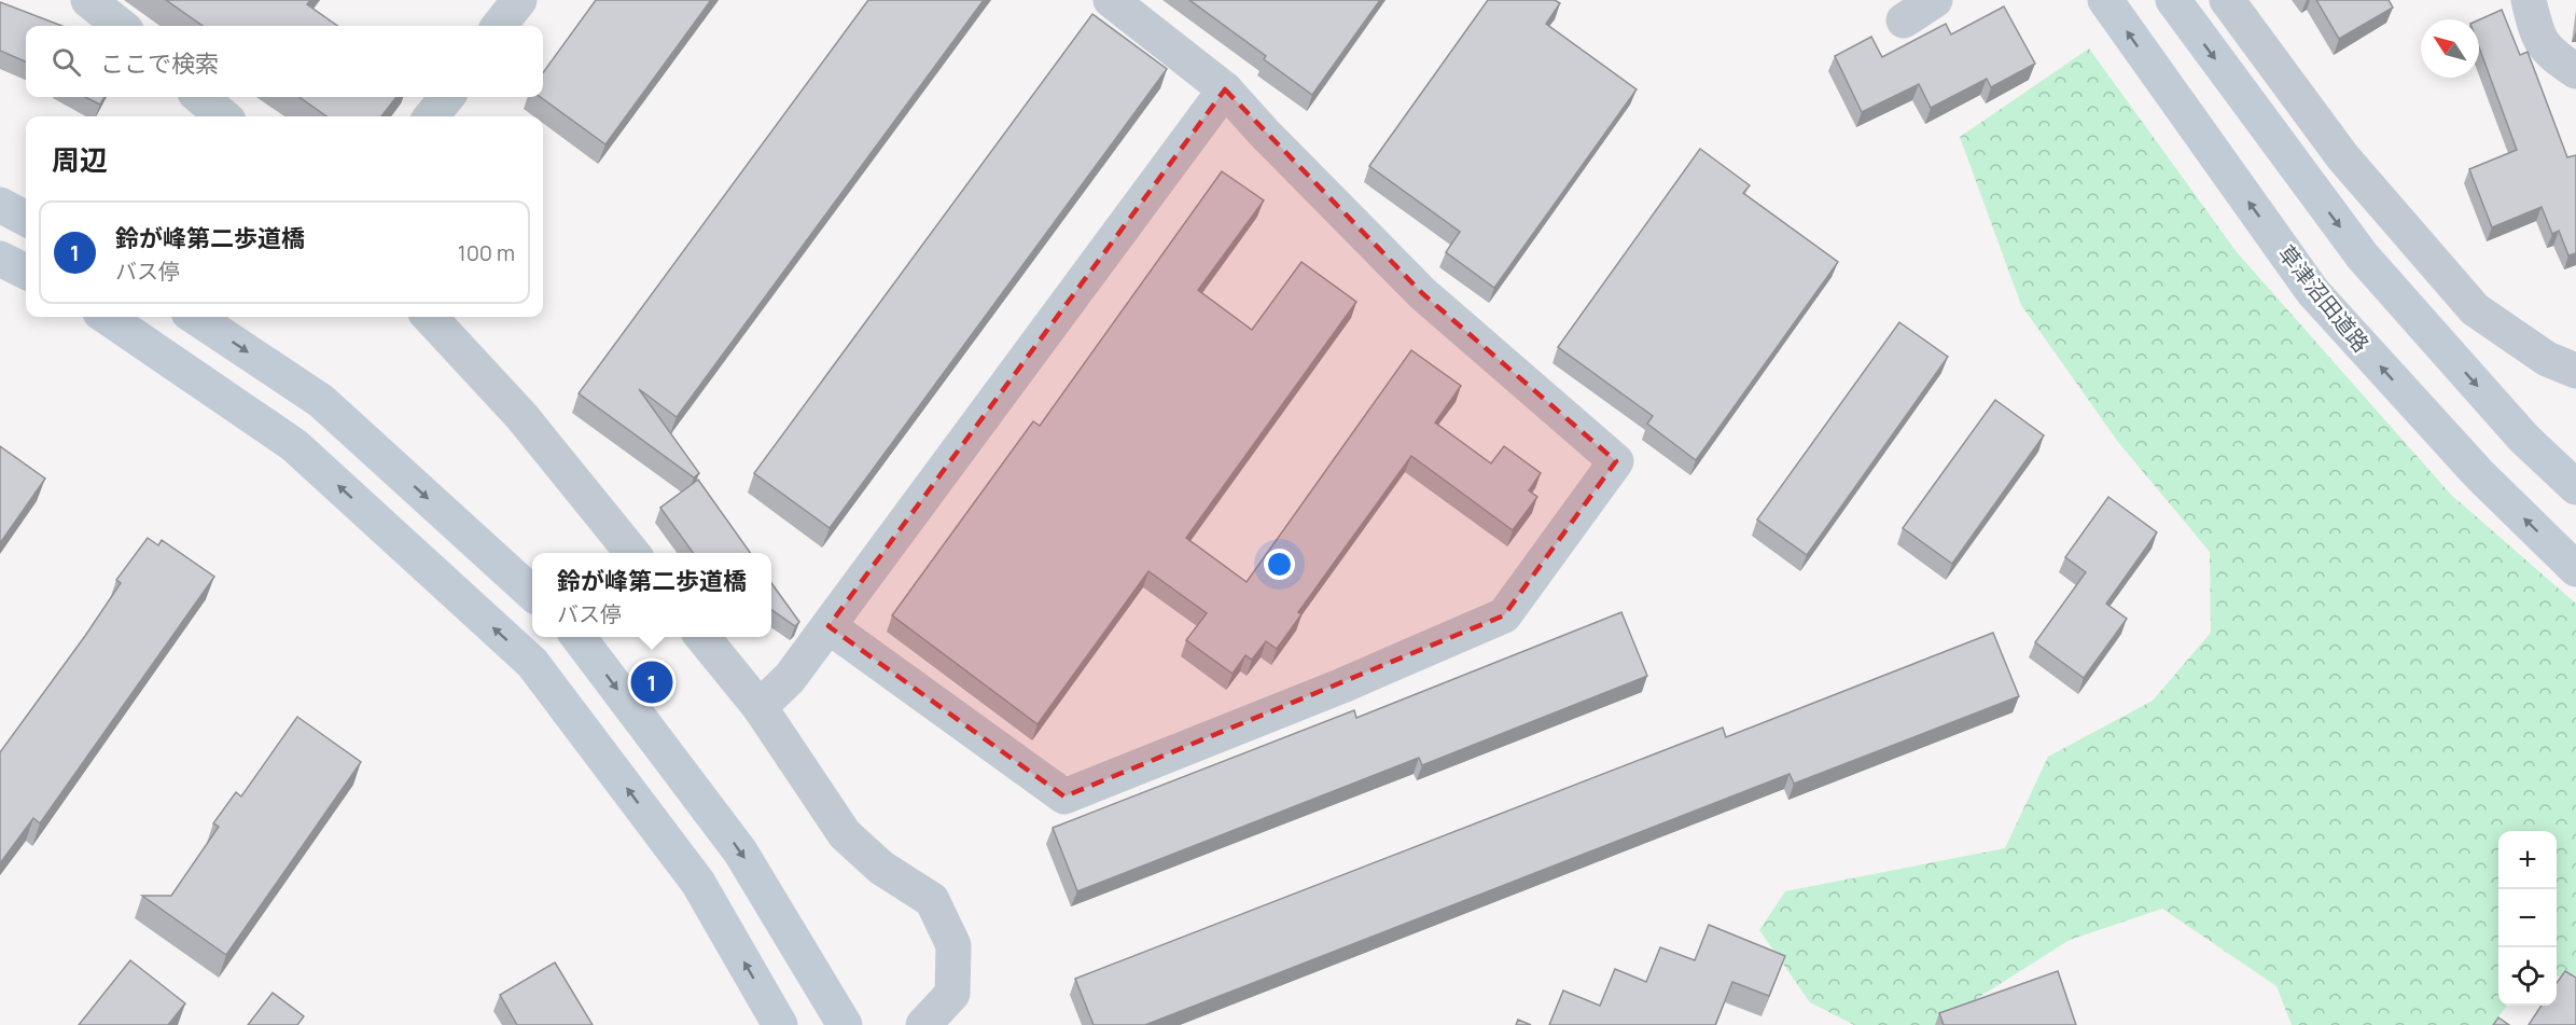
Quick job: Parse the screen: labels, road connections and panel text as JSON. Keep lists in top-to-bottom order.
{
  "streets": {
    "street": ["草津沼田道路"]
  },
  "north": "top left",
  "page": {
    "search": "ここで検索",
    "heading": "周辺",
    "list": [
      {
        "mark": "1",
        "name": "鈴が峰第二歩道橋",
        "note": "バス停",
        "value": "100 m"
      }
    ],
    "popup": ["鈴が峰第二歩道橋", "バス停"],
    "pins": "1",
    "map_buttons": ["+", "−"]
  }
}
